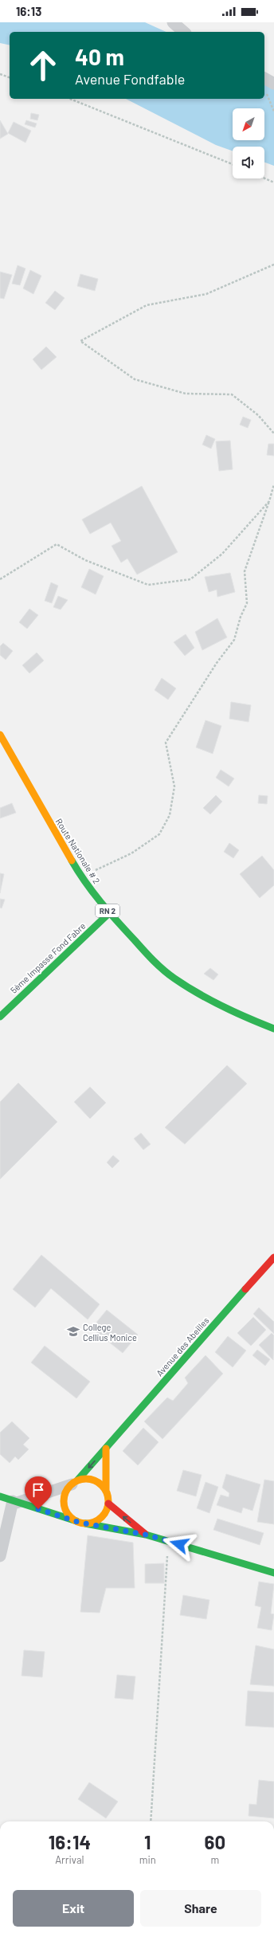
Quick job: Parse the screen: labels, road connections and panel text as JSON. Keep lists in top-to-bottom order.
{
  "streets": {
    "street": [
      "Route Nationale # 2",
      "RN 2",
      "5ème Impasse Fond Fabre",
      "Avenue des Abeilles"
    ]
  },
  "crossings": [
    ["Route Nationale # 2", "5ème Impasse Fond Fabre"]
  ],
  "places": {
    "school or university": ["College Cellius Monice"]
  },
  "north": "bottom left",
  "page": {
    "status": "16:13",
    "turn": ["40 m", "Avenue Fondfable"],
    "eta": [
      "16:14",
      "Arrival",
      "1",
      "min",
      "60",
      "m"
    ],
    "buttons": ["Exit", "Share"]
  }
}
